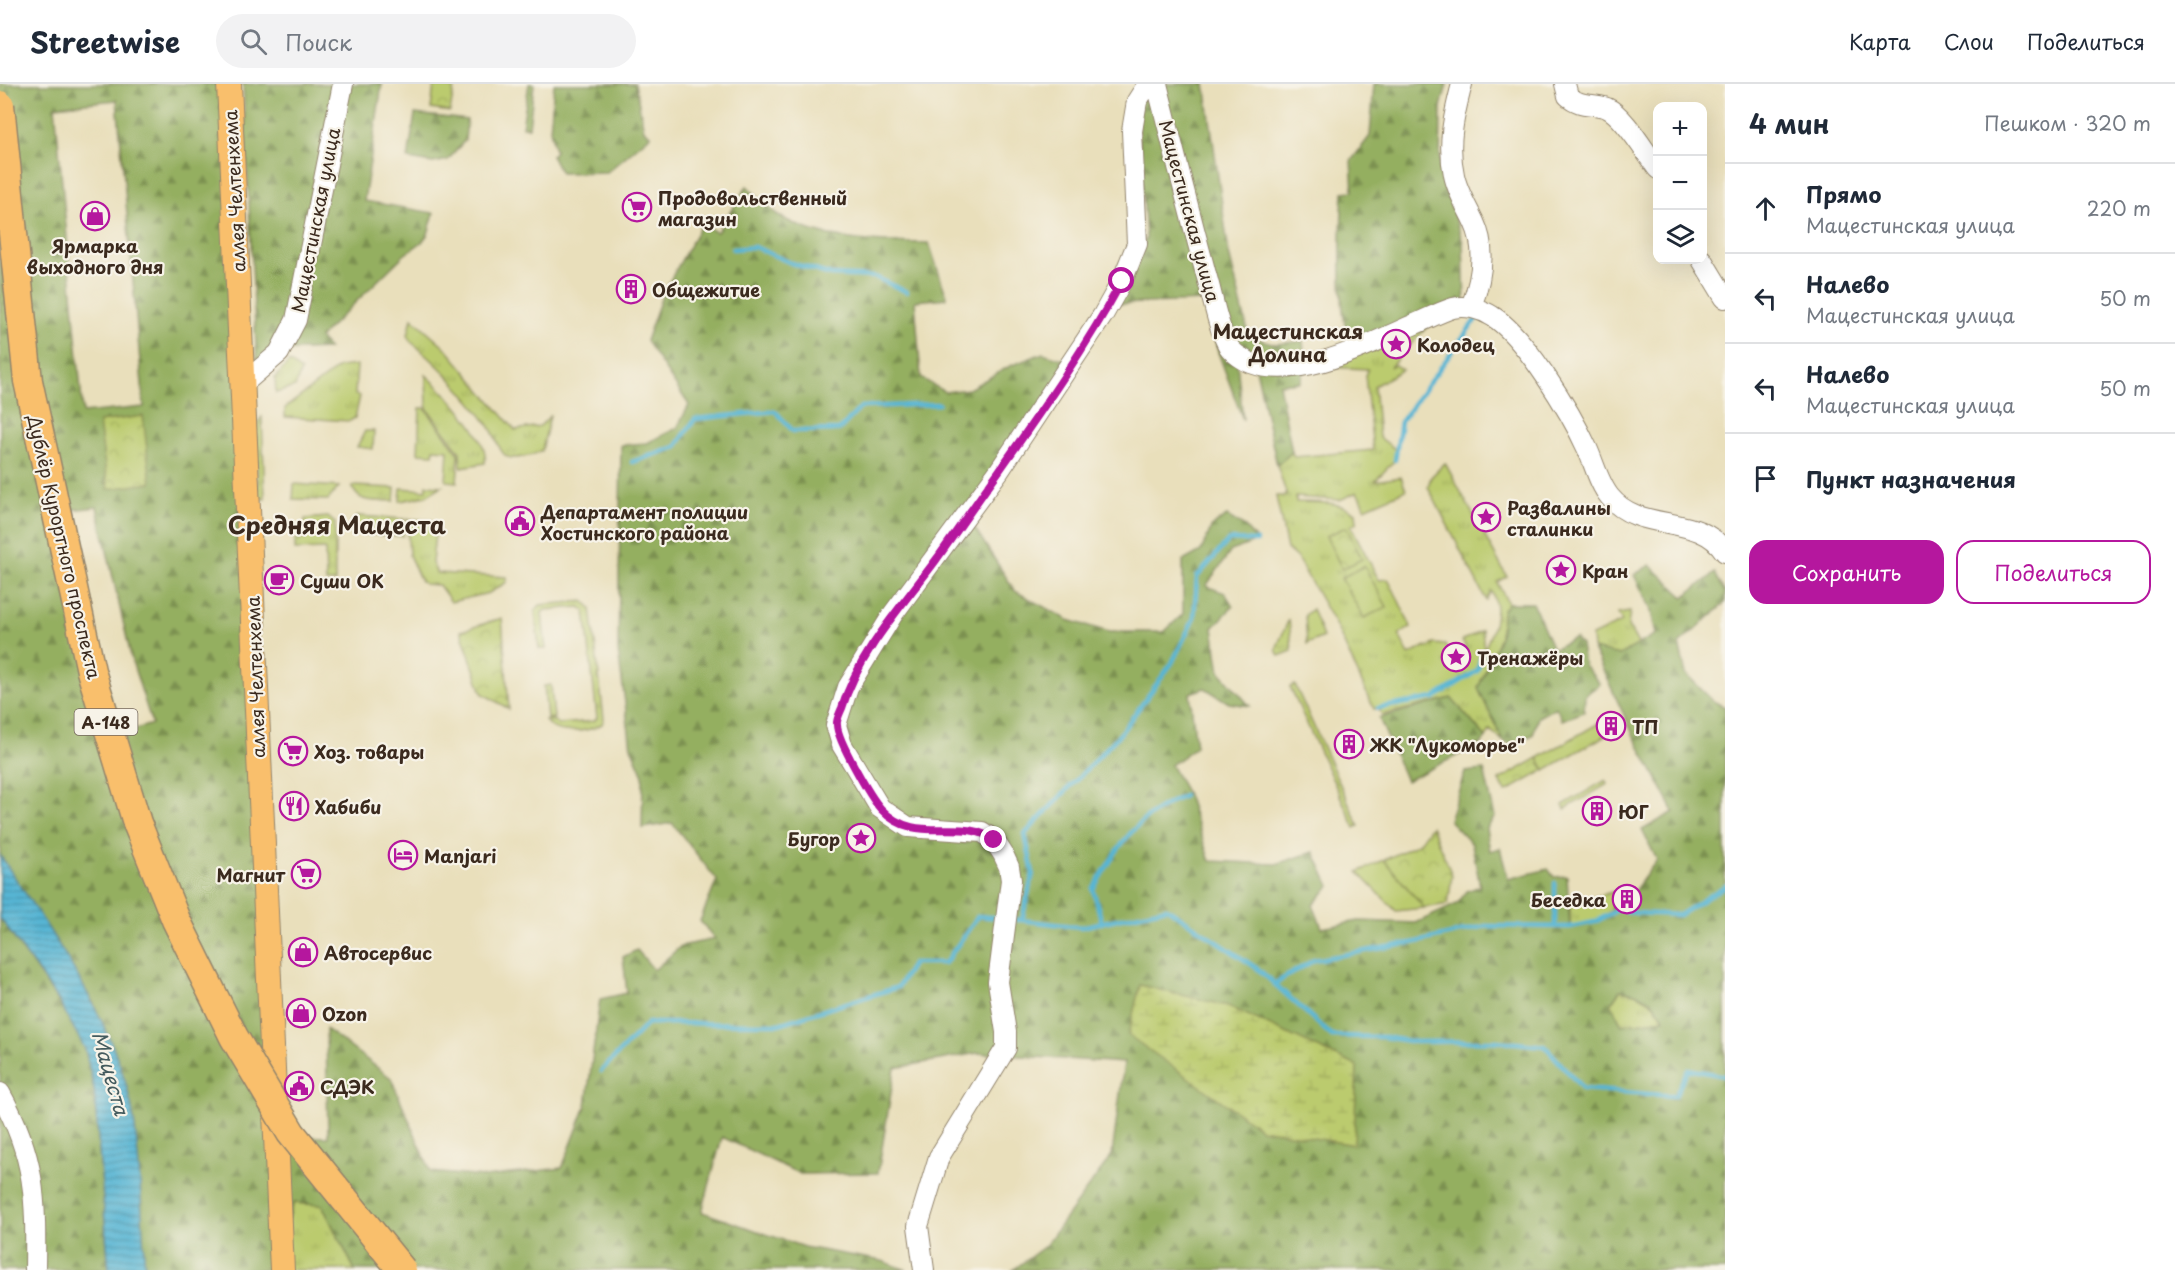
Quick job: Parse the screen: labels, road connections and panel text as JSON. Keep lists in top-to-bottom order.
{
  "streets": {
    "highway": ["Дублёр Курортного проспекта", "А-148"],
    "main road": ["аллея Челтенхема"],
    "street": ["Мацестинская улица"]
  },
  "crossings": [
    ["аллея Челтенхема", "Мацестинская улица"]
  ],
  "districts": ["Мацестинская Долина", "Средняя Мацеста"],
  "water": ["Мацеста"],
  "places": {
    "supermarket": ["Продовольственный магазин", "Хоз. товары", "Магнит"],
    "shop": ["Ярмарка выходного дня", "Автосервис", "Ozon"],
    "building": [
      "Общежитие",
      "ТП",
      "ЖК \"Лукоморье\"",
      "ЮГ",
      "Беседка"
    ],
    "place": [
      "Колодец",
      "Развалины сталинки",
      "Кран",
      "Тренажёры",
      "Бугор"
    ],
    "public building": ["Департамент полиции Хостинского района", "СДЭК"],
    "cafe": ["Суши ОК"],
    "restaurant": ["Хабиби"],
    "hotel": ["Manjari"]
  },
  "page": {
    "header": "Streetwise",
    "search": "Поиск",
    "nav": ["Карта", "Слои", "Поделиться"],
    "heading": ["4 мин", "Пешком · 320 m"],
    "map_buttons": ["+", "−"],
    "list": [
      ["Прямо", "Мацестинская улица", "220 m"],
      ["Налево", "Мацестинская улица", "50 m"],
      ["Налево", "Мацестинская улица", "50 m"],
      "Пункт назначения"
    ],
    "buttons": ["Сохранить", "Поделиться"]
  }
}
